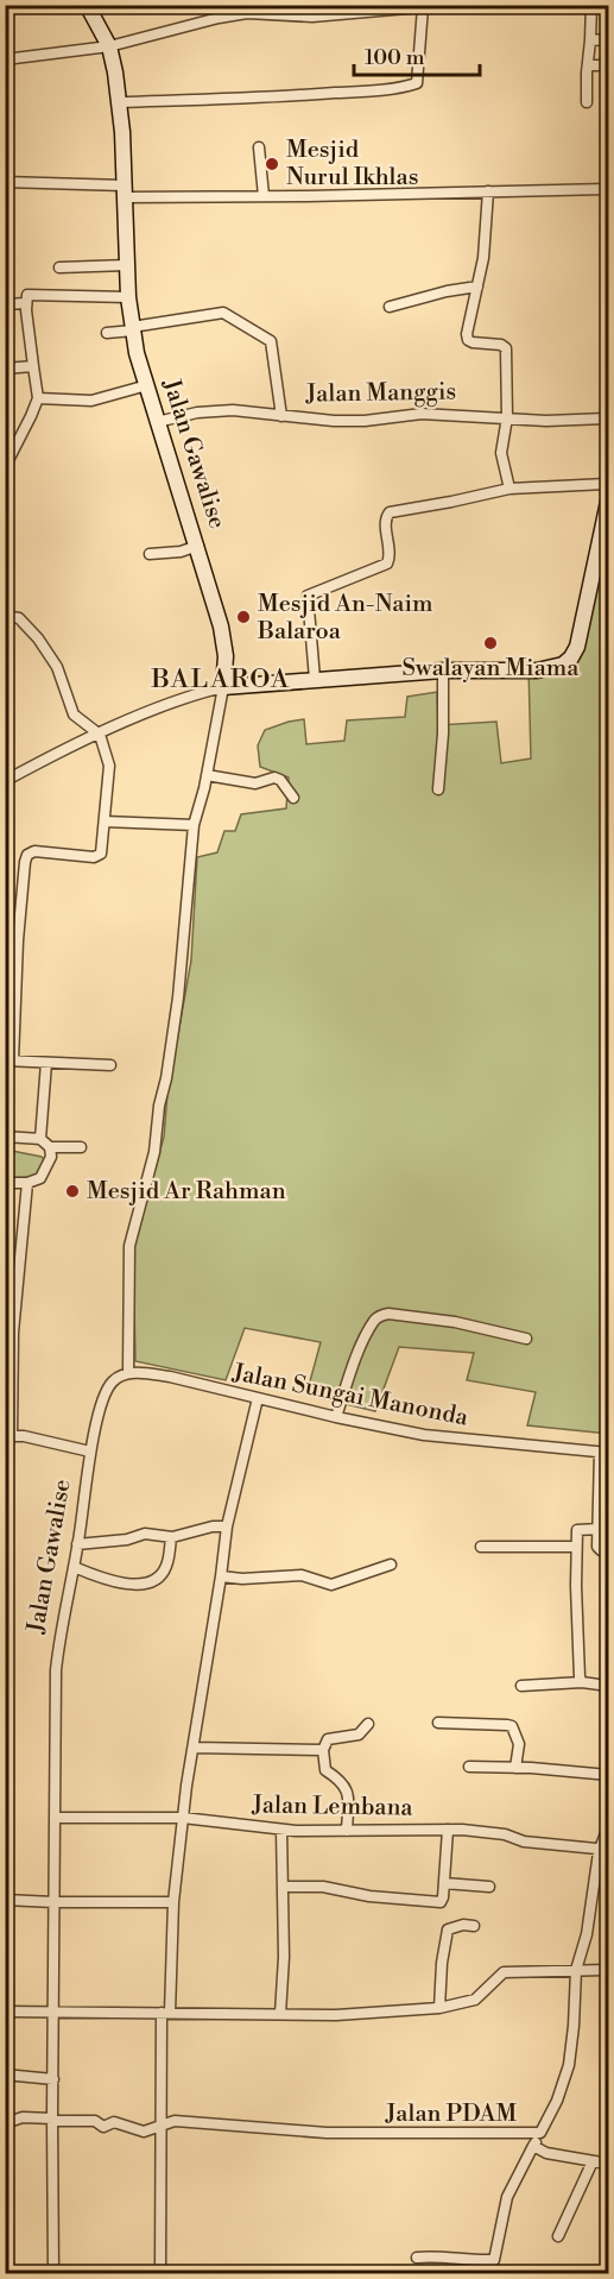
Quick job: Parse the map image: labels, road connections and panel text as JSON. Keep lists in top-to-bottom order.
{
  "streets": {
    "street": [
      "Jalan Manggis",
      "Jalan Gawalise",
      "Jalan Sungai Manonda",
      "Jalan Lembana",
      "Jalan PDAM"
    ]
  },
  "crossings": [
    ["Jalan Manggis", "Jalan Gawalise"],
    ["Jalan Gawalise", "Jalan Sungai Manonda"],
    ["Jalan Gawalise", "Jalan Lembana"],
    ["Jalan Gawalise", "Jalan PDAM"],
    ["Jalan Lembana", "Jalan PDAM"]
  ],
  "districts": ["BALAROA"],
  "places": [
    "Mesjid Nurul Ikhlas",
    "Mesjid An-Naim Balaroa",
    "Swalayan Miama",
    "Mesjid Ar Rahman"
  ],
  "scale_bar": "100 m"
}
